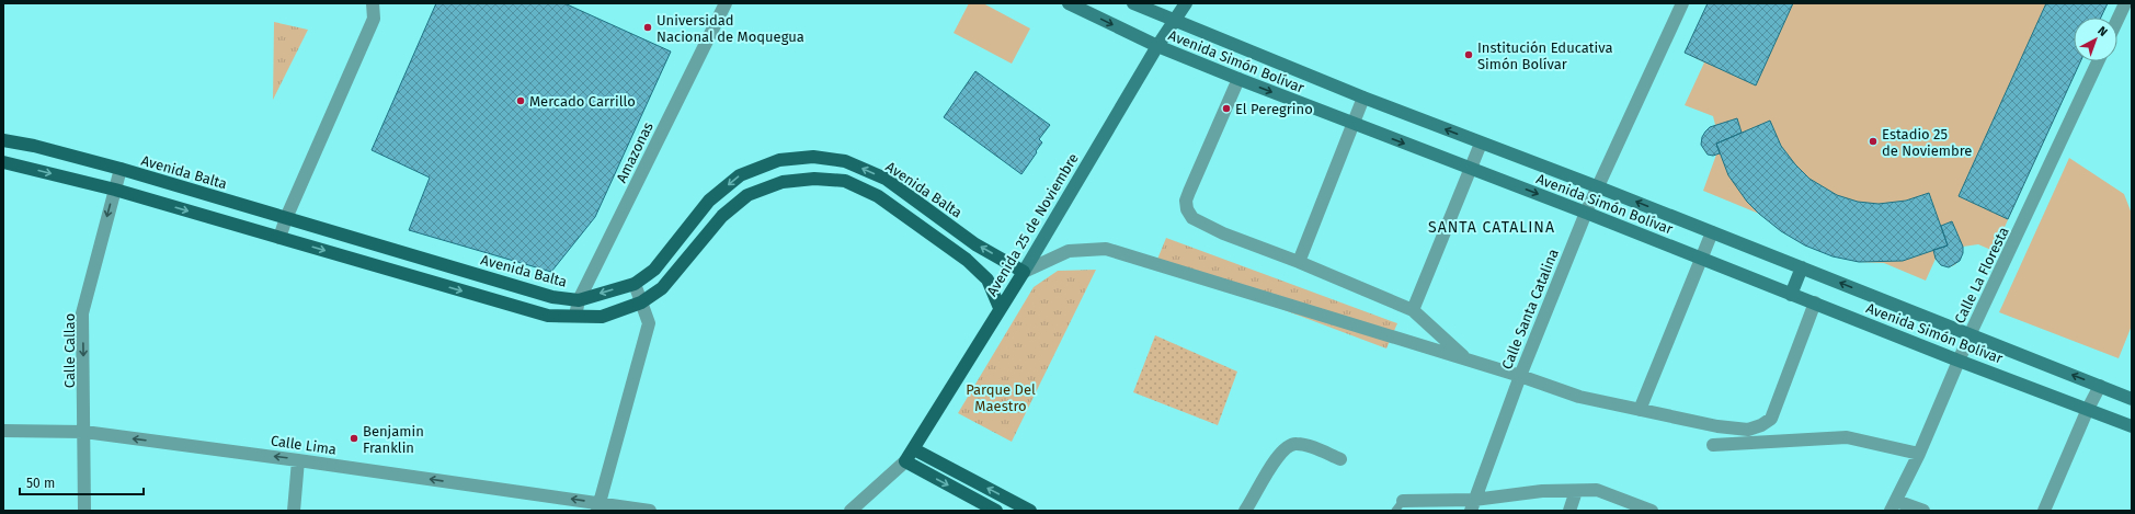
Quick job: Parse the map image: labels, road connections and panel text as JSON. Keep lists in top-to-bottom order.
{
  "streets": {
    "main road": ["Avenida Simón Bolívar", "Avenida Balta", "Avenida 25 de Noviembre"],
    "street": [
      "Amazonas",
      "Calle La Floresta",
      "Calle Santa Catalina",
      "Calle Callao",
      "Calle Lima"
    ]
  },
  "crossings": [
    ["Avenida Simón Bolívar", "Avenida 25 de Noviembre"],
    ["Avenida Simón Bolívar", "Calle La Floresta"],
    ["Avenida Simón Bolívar", "Calle Santa Catalina"],
    ["Amazonas", "Avenida Balta"],
    ["Avenida Balta", "Avenida 25 de Noviembre"],
    ["Avenida Balta", "Calle Callao"],
    ["Calle Callao", "Calle Lima"]
  ],
  "one_way": ["Avenida Balta", "Calle Callao", "Calle Lima"],
  "districts": ["SANTA CATALINA"],
  "parks": ["Parque Del Maestro"],
  "places": [
    "Universidad Nacional de Moquegua",
    "Institución Educativa Simón Bolívar",
    "Mercado Carrillo",
    "El Peregrino",
    "Estadio 25 de Noviembre",
    "Benjamin Franklin"
  ],
  "scale_bar": "50 m",
  "north": "top right"
}
